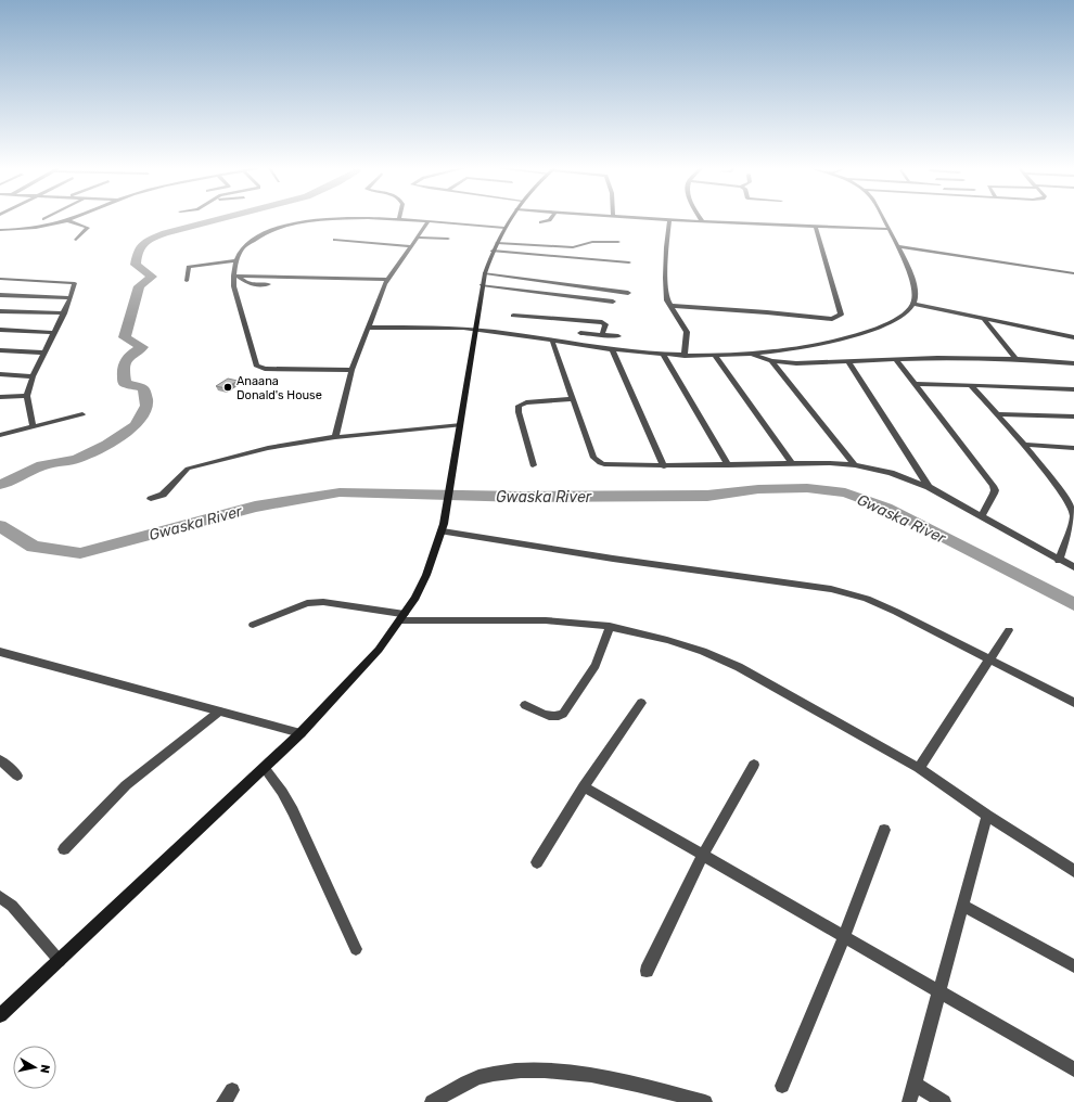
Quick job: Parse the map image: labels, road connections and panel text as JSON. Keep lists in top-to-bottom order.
{
  "water": ["Gwaska River"],
  "places": ["Anaana Donald's House"],
  "north": "right"
}
